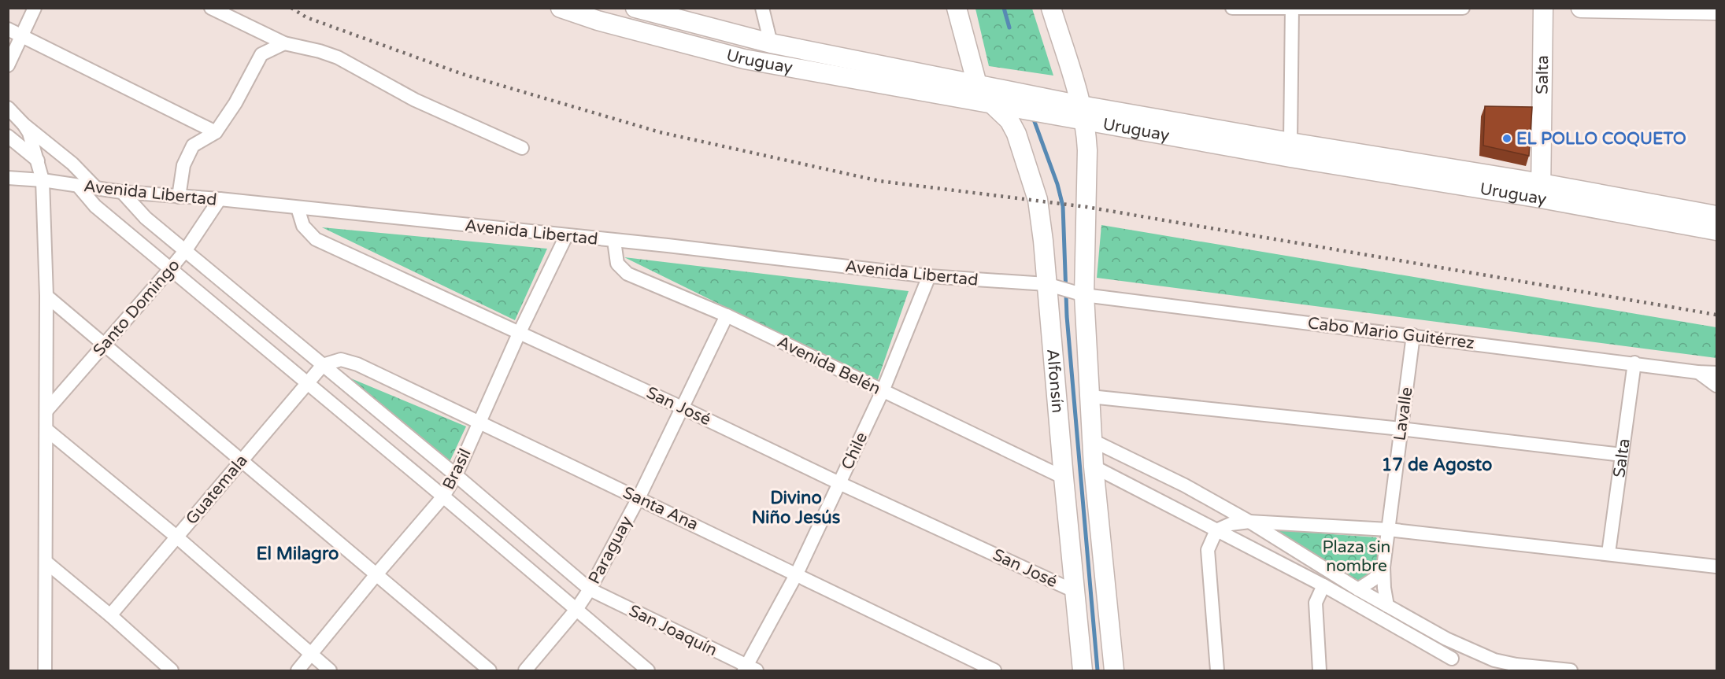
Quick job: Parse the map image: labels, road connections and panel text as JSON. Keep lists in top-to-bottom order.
{
  "streets": {
    "street": [
      "Uruguay",
      "Salta",
      "Avenida Libertad",
      "Santo Domingo",
      "Cabo Mario Guitérrez",
      "Avenida Belén",
      "Alfonsín",
      "San José",
      "Lavalle",
      "Chile",
      "Brasil",
      "Guatemala",
      "Santa Ana",
      "Paraguay",
      "San Joaquín"
    ]
  },
  "crossings": [
    ["Uruguay", "Salta"],
    ["Uruguay", "Alfonsín"],
    ["Salta", "Cabo Mario Guitérrez"],
    ["Avenida Libertad", "Santo Domingo"],
    ["Avenida Libertad", "Cabo Mario Guitérrez"],
    ["Avenida Libertad", "Avenida Belén"],
    ["Avenida Libertad", "Alfonsín"],
    ["Avenida Libertad", "San José"],
    ["Avenida Libertad", "Chile"],
    ["Avenida Libertad", "Brasil"],
    ["Avenida Libertad", "San Joaquín"],
    ["Santo Domingo", "San Joaquín"],
    ["Cabo Mario Guitérrez", "Alfonsín"],
    ["Cabo Mario Guitérrez", "Lavalle"],
    ["Avenida Belén", "Alfonsín"],
    ["Avenida Belén", "Chile"],
    ["Avenida Belén", "Paraguay"],
    ["Alfonsín", "San José"],
    ["San José", "Chile"],
    ["San José", "Brasil"],
    ["San José", "Paraguay"],
    ["Chile", "Santa Ana"],
    ["Chile", "San Joaquín"],
    ["Brasil", "Santa Ana"],
    ["Brasil", "San Joaquín"],
    ["Guatemala", "Santa Ana"],
    ["Guatemala", "San Joaquín"],
    ["Santa Ana", "Paraguay"],
    ["Santa Ana", "San Joaquín"],
    ["Paraguay", "San Joaquín"]
  ],
  "districts": ["17 de Agosto", "Divino Niño Jesús", "El Milagro"],
  "parks": ["Plaza sin nombre"],
  "places": ["EL POLLO COQUETO"]
}
